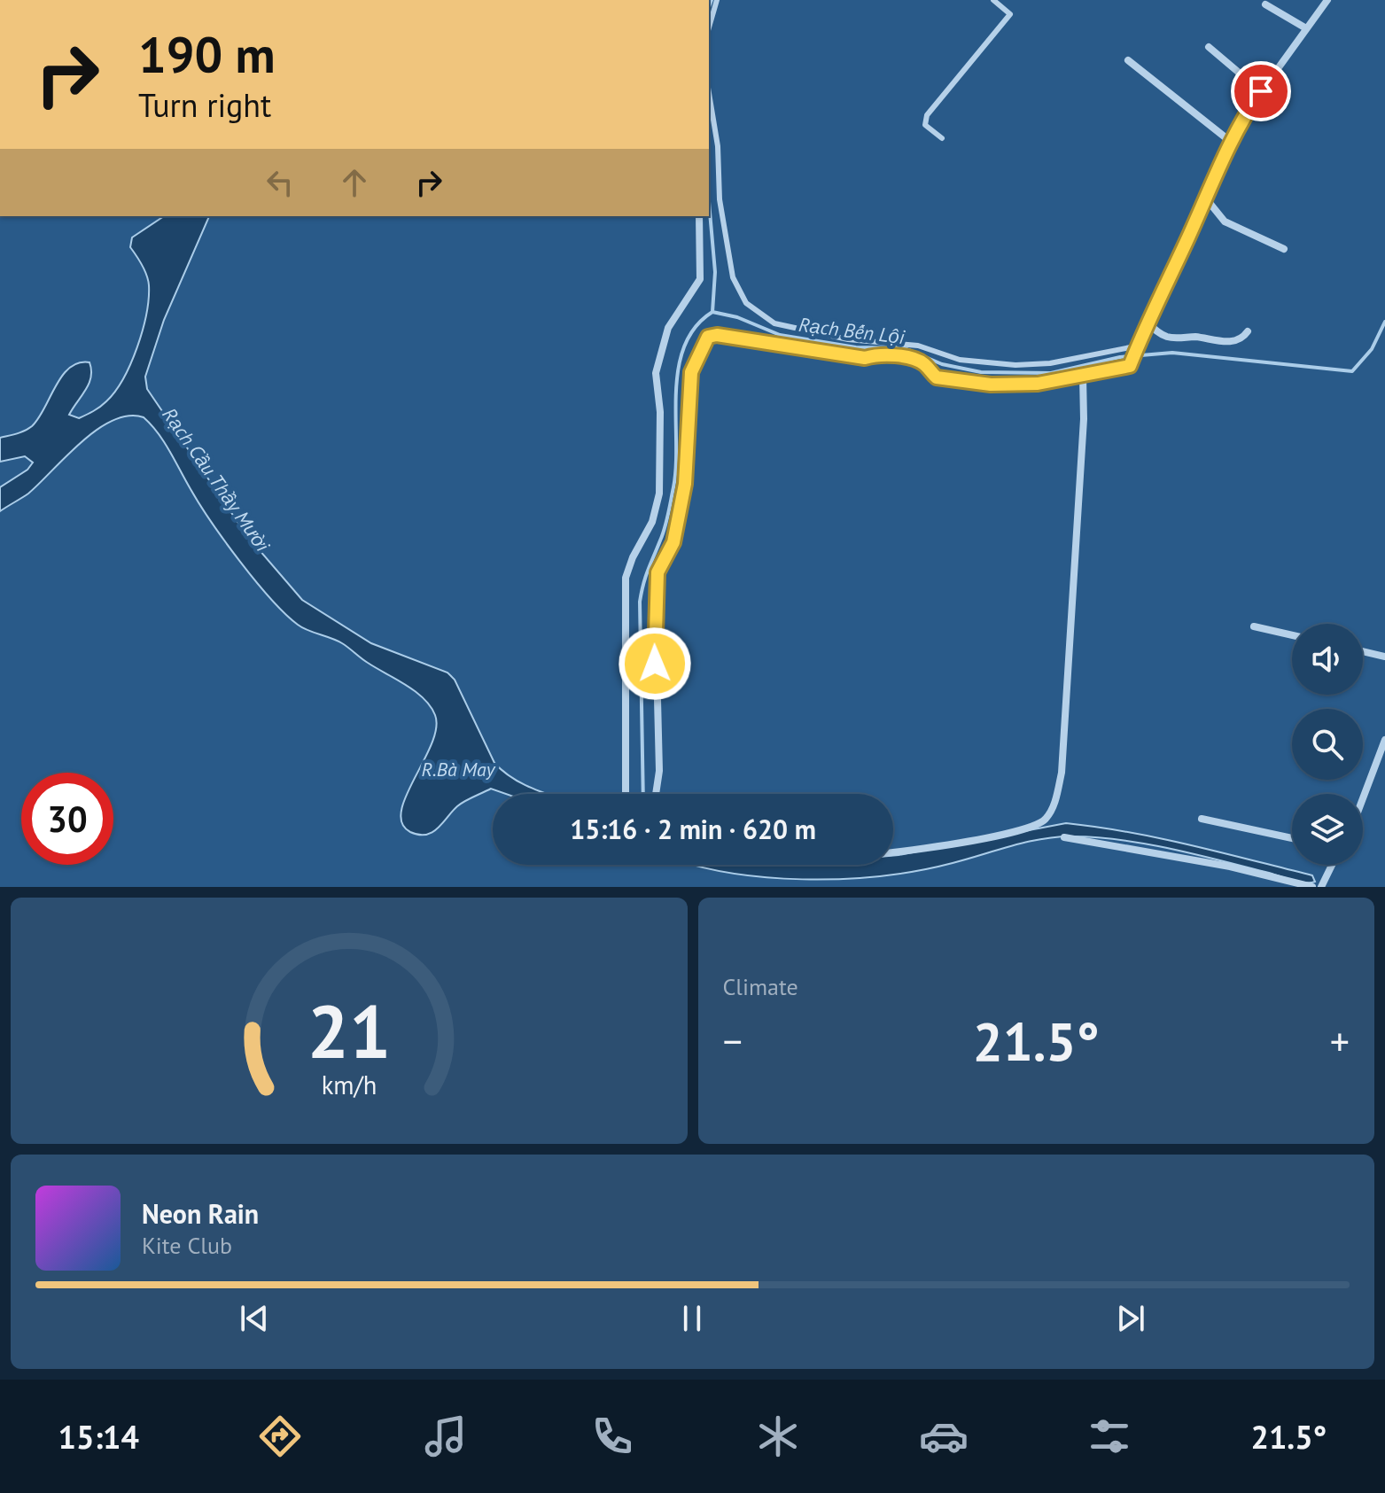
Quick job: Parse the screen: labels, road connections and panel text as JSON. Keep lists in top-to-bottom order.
{
  "water": ["Rạch Bến Lội", "Rạch Cầu Thầy Mười", "R.Bà May"],
  "page": {
    "turn": ["190 m", "Turn right"],
    "limit": "30",
    "trip": "15:16 · 2 min · 620 m",
    "tile": "Climate",
    "heat": ["−", "21.5°", "+"],
    "song": ["Neon Rain", "Kite Club"],
    "tabs": ["15:14", "21.5°"],
    "gauge": ["21", "km/h"]
  }
}
